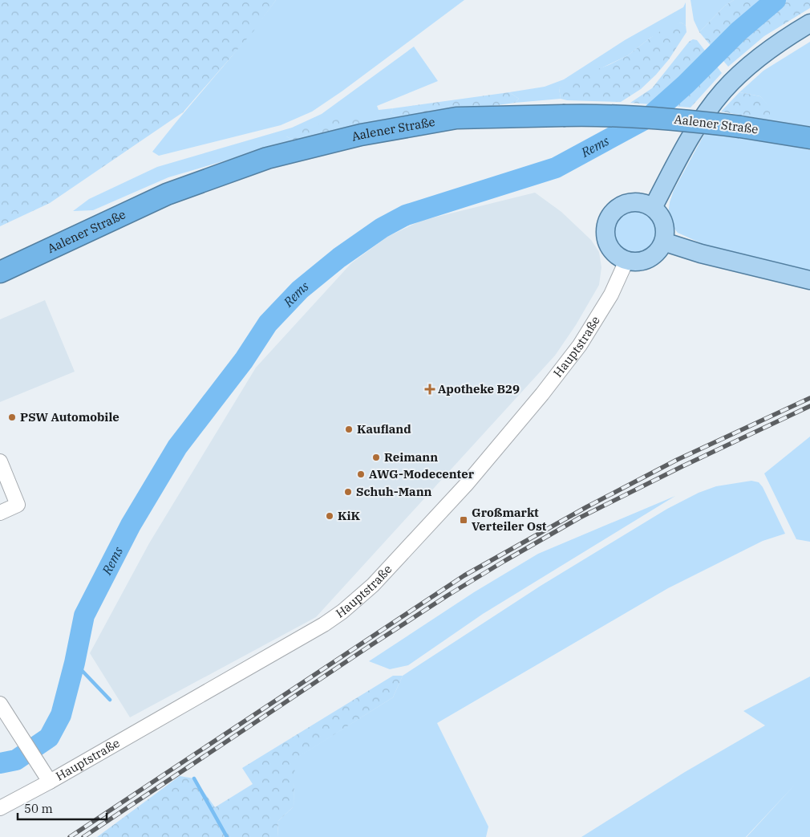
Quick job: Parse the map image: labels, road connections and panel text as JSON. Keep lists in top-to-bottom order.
{
  "streets": {
    "highway": ["Aalener Straße"],
    "street": ["Hauptstraße"]
  },
  "water": ["Rems"],
  "places": {
    "health": ["Apotheke B29"],
    "other": [
      "PSW Automobile",
      "Kaufland",
      "Reimann",
      "AWG-Modecenter",
      "Schuh-Mann",
      "KiK"
    ],
    "transit": ["Großmarkt Verteiler Ost"]
  },
  "scale_bar": "50 m"
}
